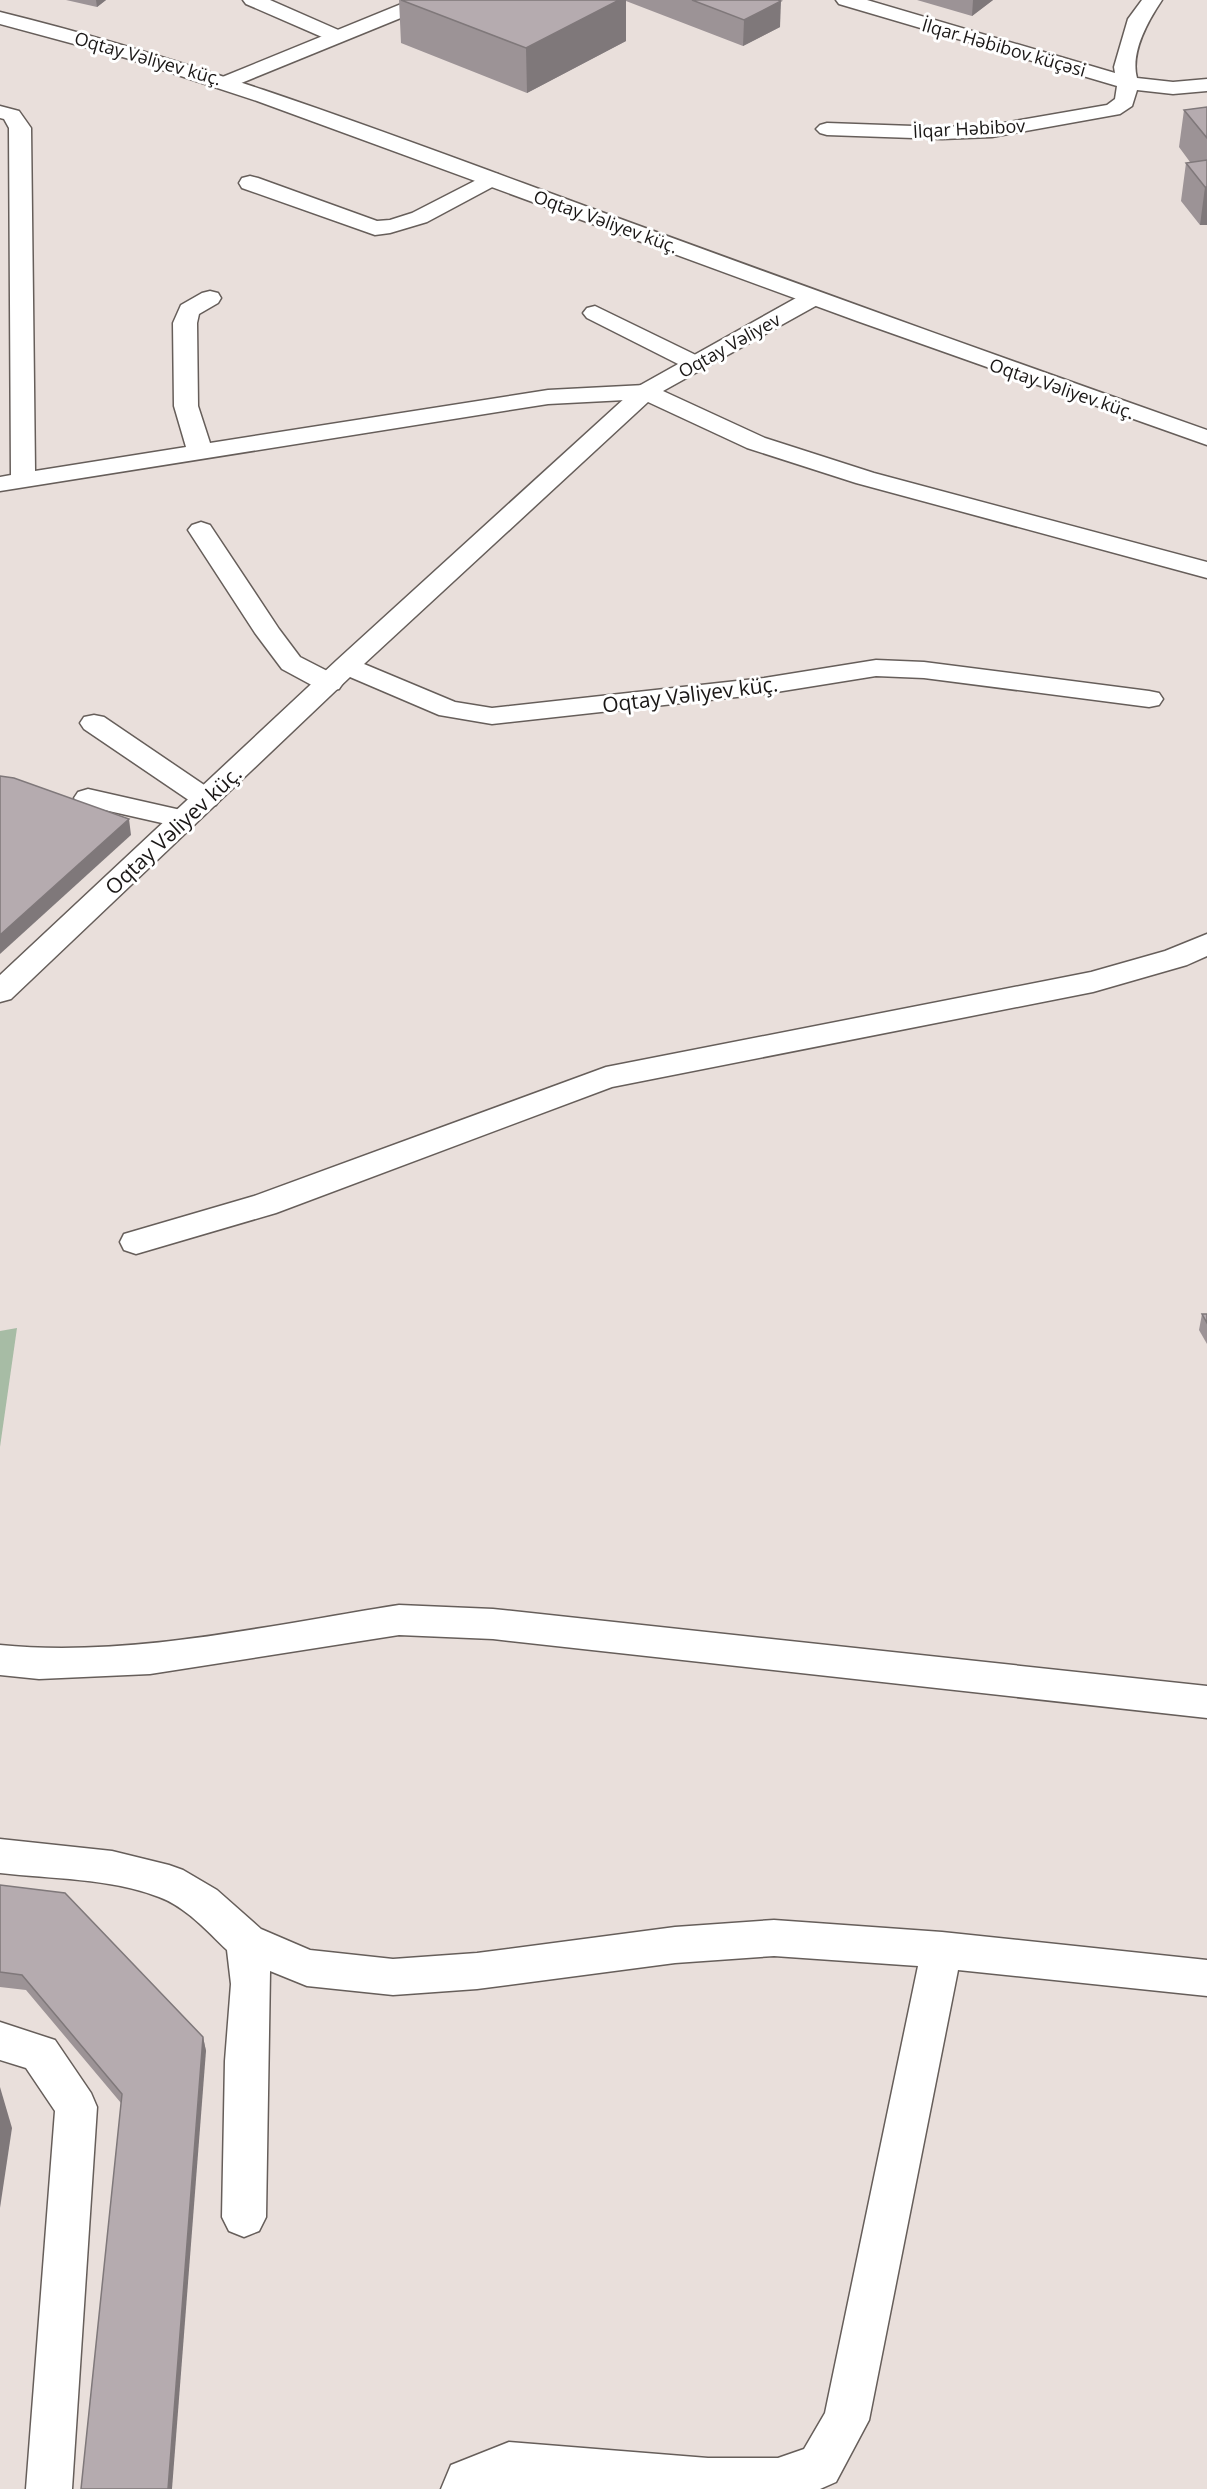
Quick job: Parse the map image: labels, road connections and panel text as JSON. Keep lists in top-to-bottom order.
{
  "streets": {
    "street": [
      "İlqar Həbibov küçəsi",
      "Oqtay Vəliyev küç.",
      "İlqar Həbibov",
      "Oqtay Vəliyev"
    ]
  },
  "crossings": [
    ["İlqar Həbibov küçəsi", "İlqar Həbibov"],
    ["Oqtay Vəliyev küç.", "Oqtay Vəliyev"]
  ]
}
